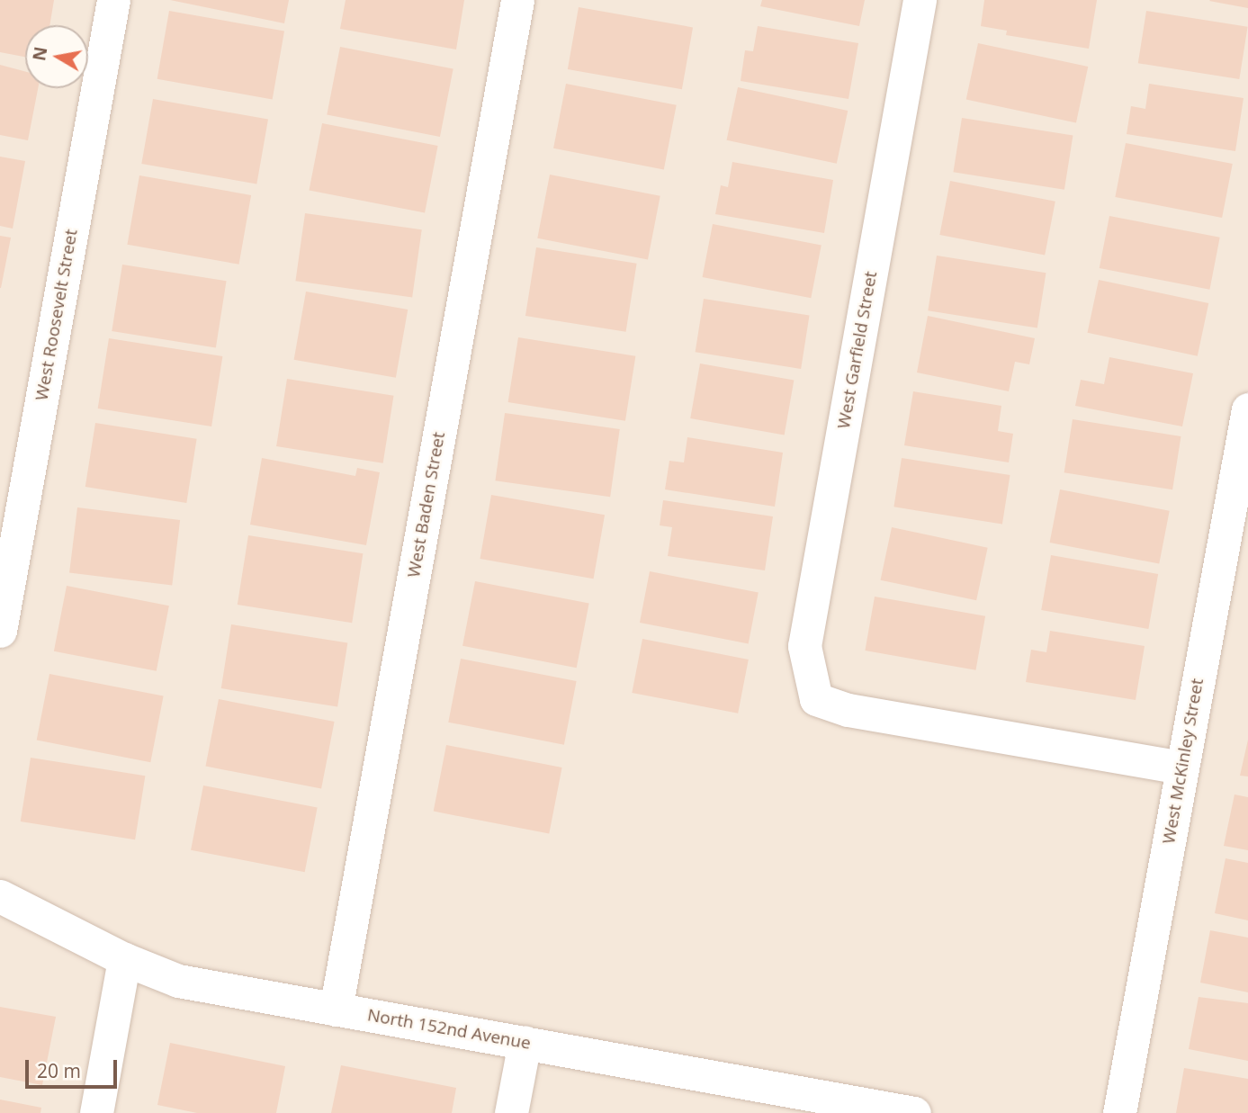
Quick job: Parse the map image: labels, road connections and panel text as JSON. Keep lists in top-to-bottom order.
{
  "streets": {
    "street": [
      "West Roosevelt Street",
      "West Garfield Street",
      "West Baden Street",
      "West McKinley Street",
      "North 152nd Avenue"
    ]
  },
  "crossings": [
    ["West Garfield Street", "West McKinley Street"],
    ["West Baden Street", "North 152nd Avenue"]
  ],
  "scale_bar": "20 m",
  "north": "left"
}
